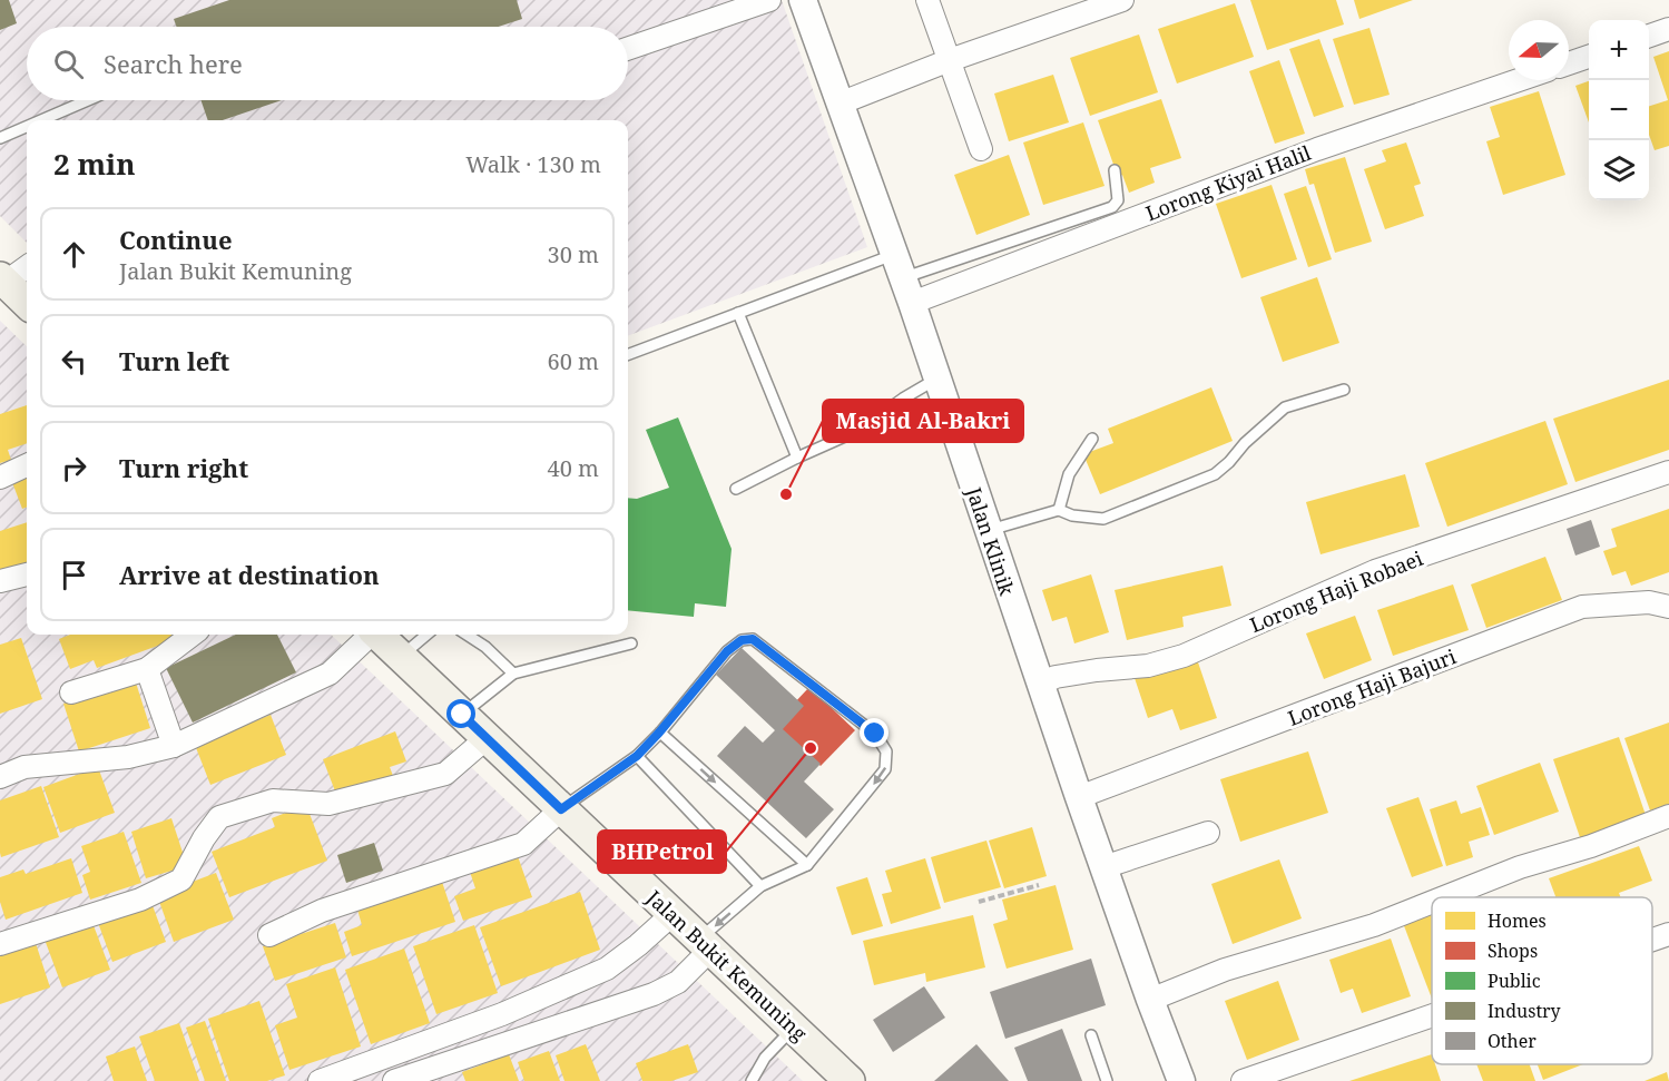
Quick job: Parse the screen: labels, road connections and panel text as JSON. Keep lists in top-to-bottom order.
{
  "streets": {
    "main road": ["Jalan Bukit Kemuning"],
    "street": [
      "Lorong Kiyai Halil",
      "Jalan Klinik",
      "Lorong Haji Robaei",
      "Lorong Haji Bajuri"
    ]
  },
  "crossings": [
    ["Lorong Kiyai Halil", "Jalan Klinik"],
    ["Jalan Klinik", "Lorong Haji Robaei"],
    ["Jalan Klinik", "Lorong Haji Bajuri"]
  ],
  "places": ["Masjid Al-Bakri", "BHPetrol"],
  "legend": [
    "Homes",
    "Shops",
    "Public",
    "Industry",
    "Other"
  ],
  "north": "left",
  "page": {
    "map_buttons": ["+", "−"],
    "search": "Search here",
    "heading": ["2 min", "Walk · 130 m"],
    "list": [
      ["Continue", "Jalan Bukit Kemuning", "30 m"],
      ["Turn left", "60 m"],
      ["Turn right", "40 m"],
      "Arrive at destination"
    ]
  }
}
